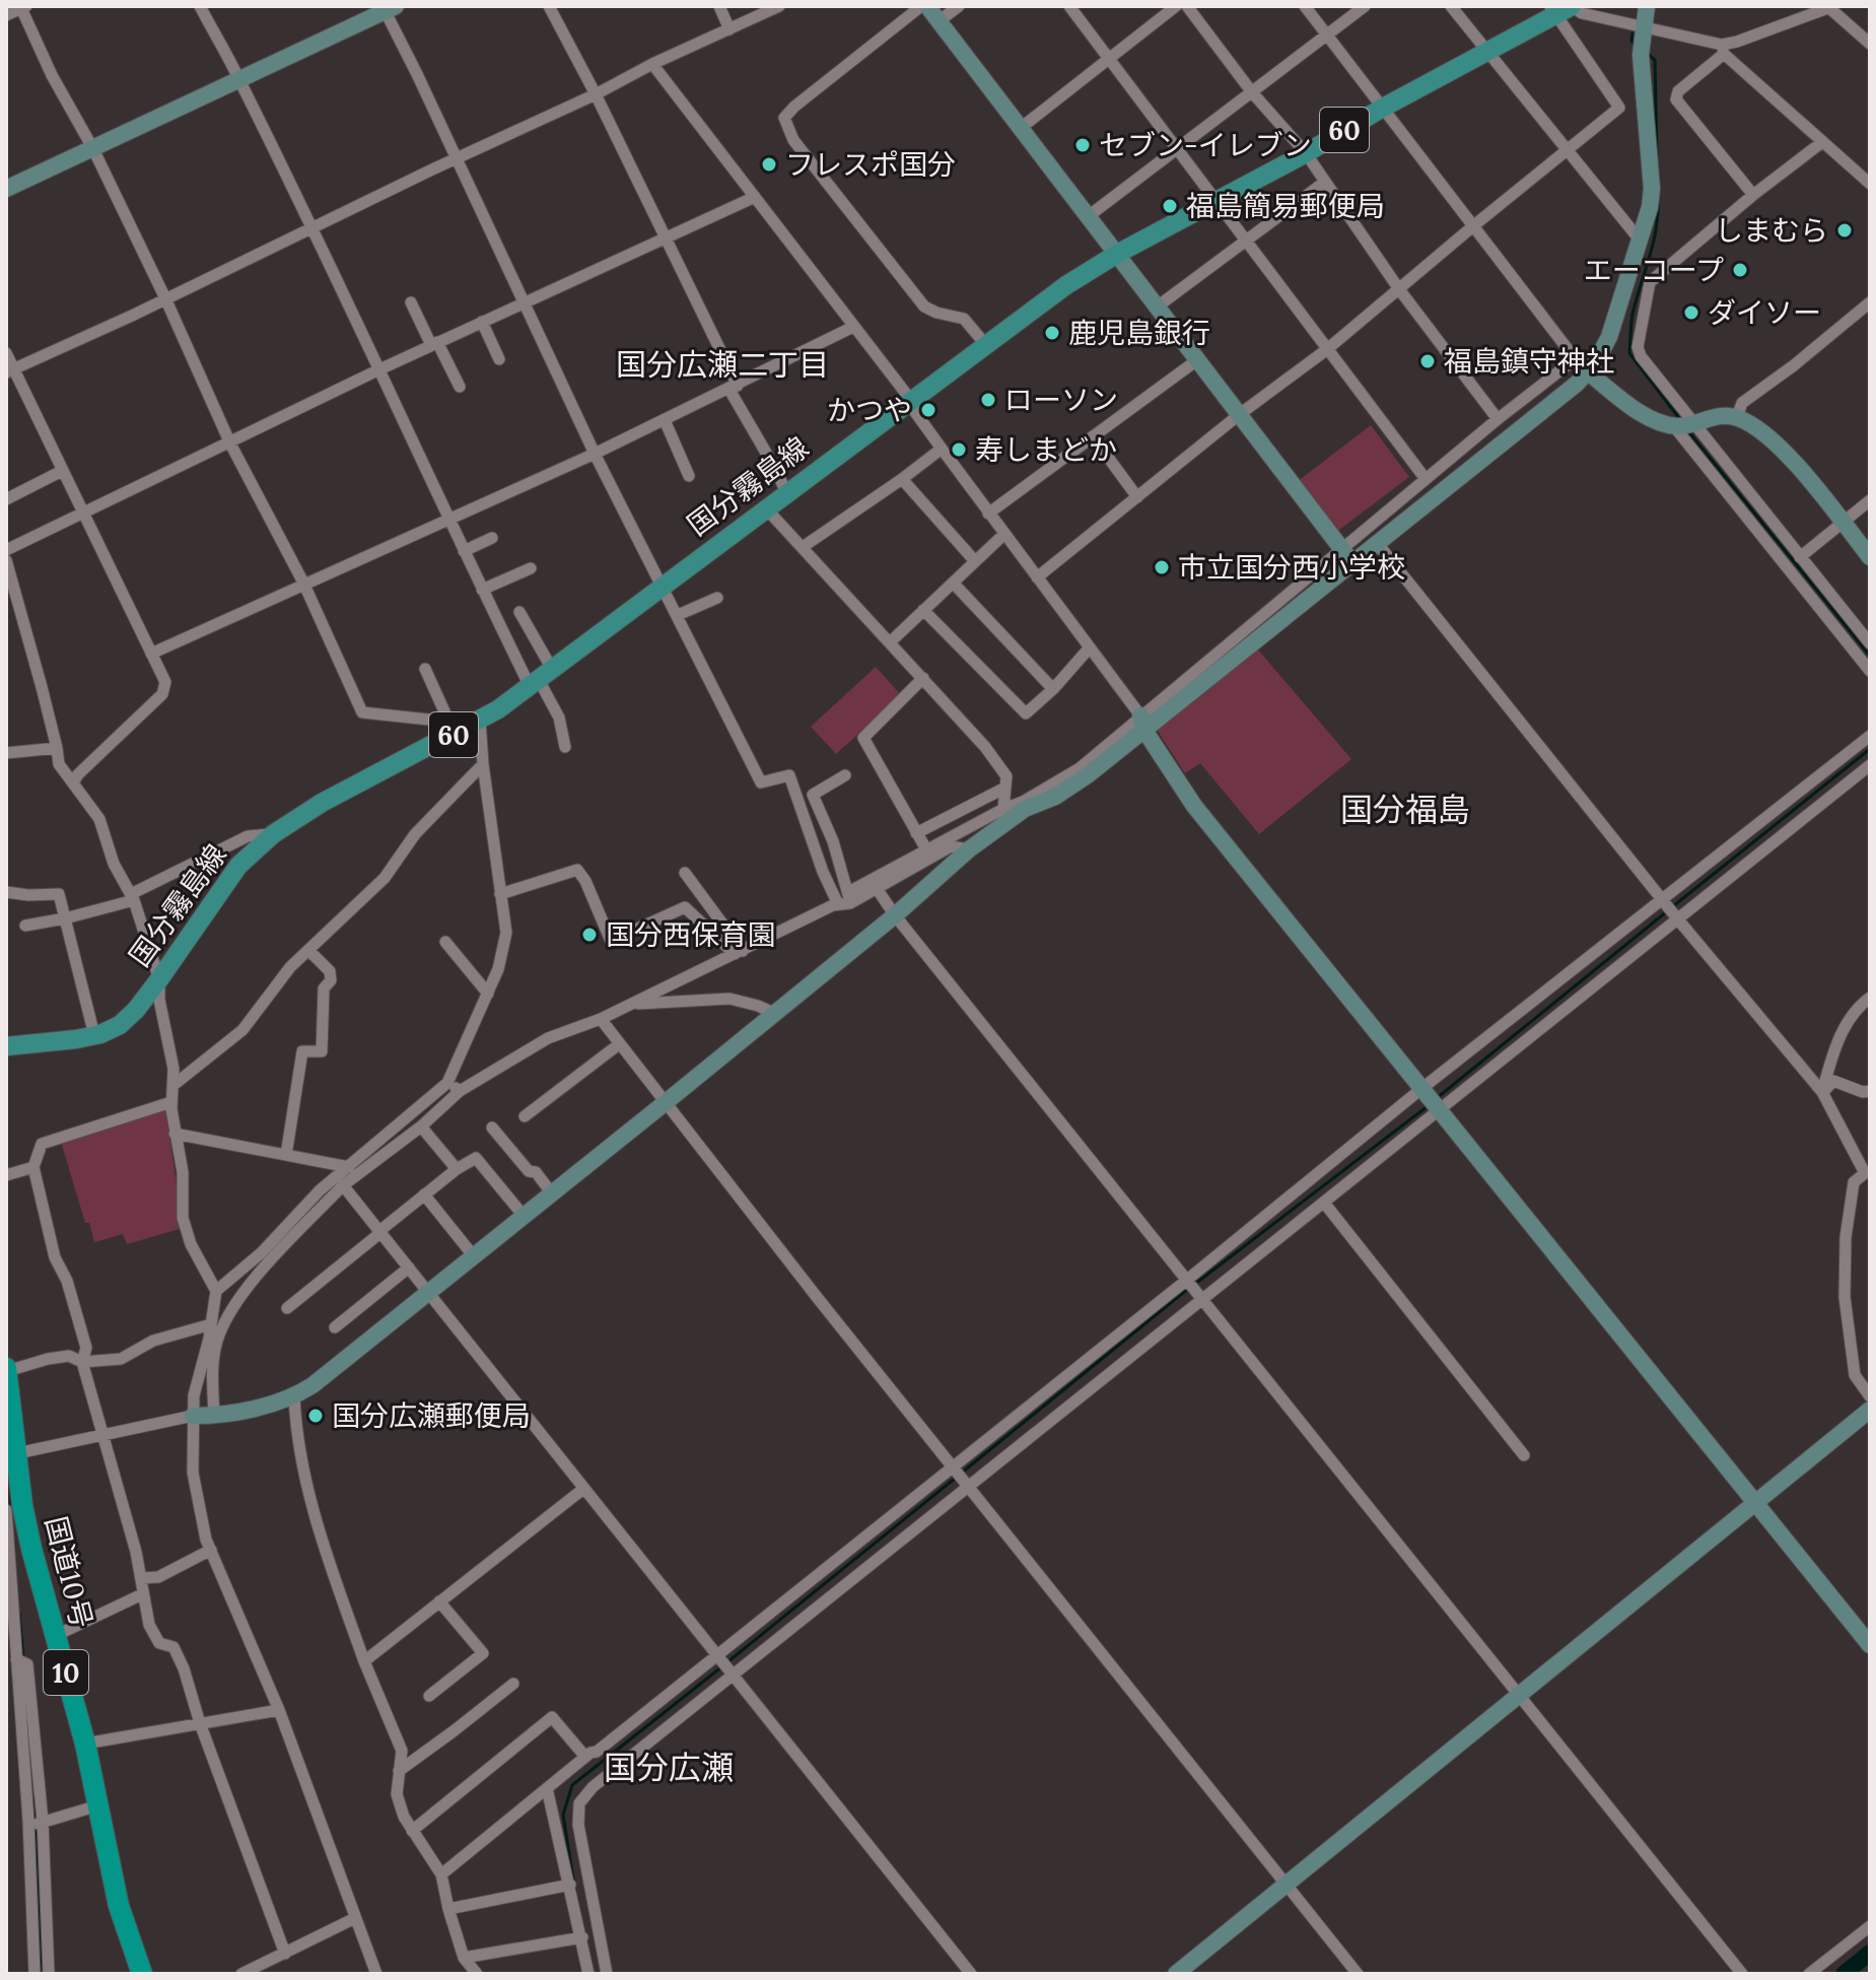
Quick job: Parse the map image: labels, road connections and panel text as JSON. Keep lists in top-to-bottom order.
{
  "streets": {
    "highway": ["国道10号", "10"],
    "main road": ["60", "国分霧島線"]
  },
  "districts": ["国分広瀬二丁目", "国分福島", "国分広瀬"],
  "places": [
    "セブン-イレブン",
    "フレスポ国分",
    "福島簡易郵便局",
    "しまむら",
    "エーコープ",
    "ダイソー",
    "鹿児島銀行",
    "福島鎮守神社",
    "ローソン",
    "かつや",
    "寿しまどか",
    "市立国分西小学校",
    "国分西保育園",
    "国分広瀬郵便局"
  ]
}
